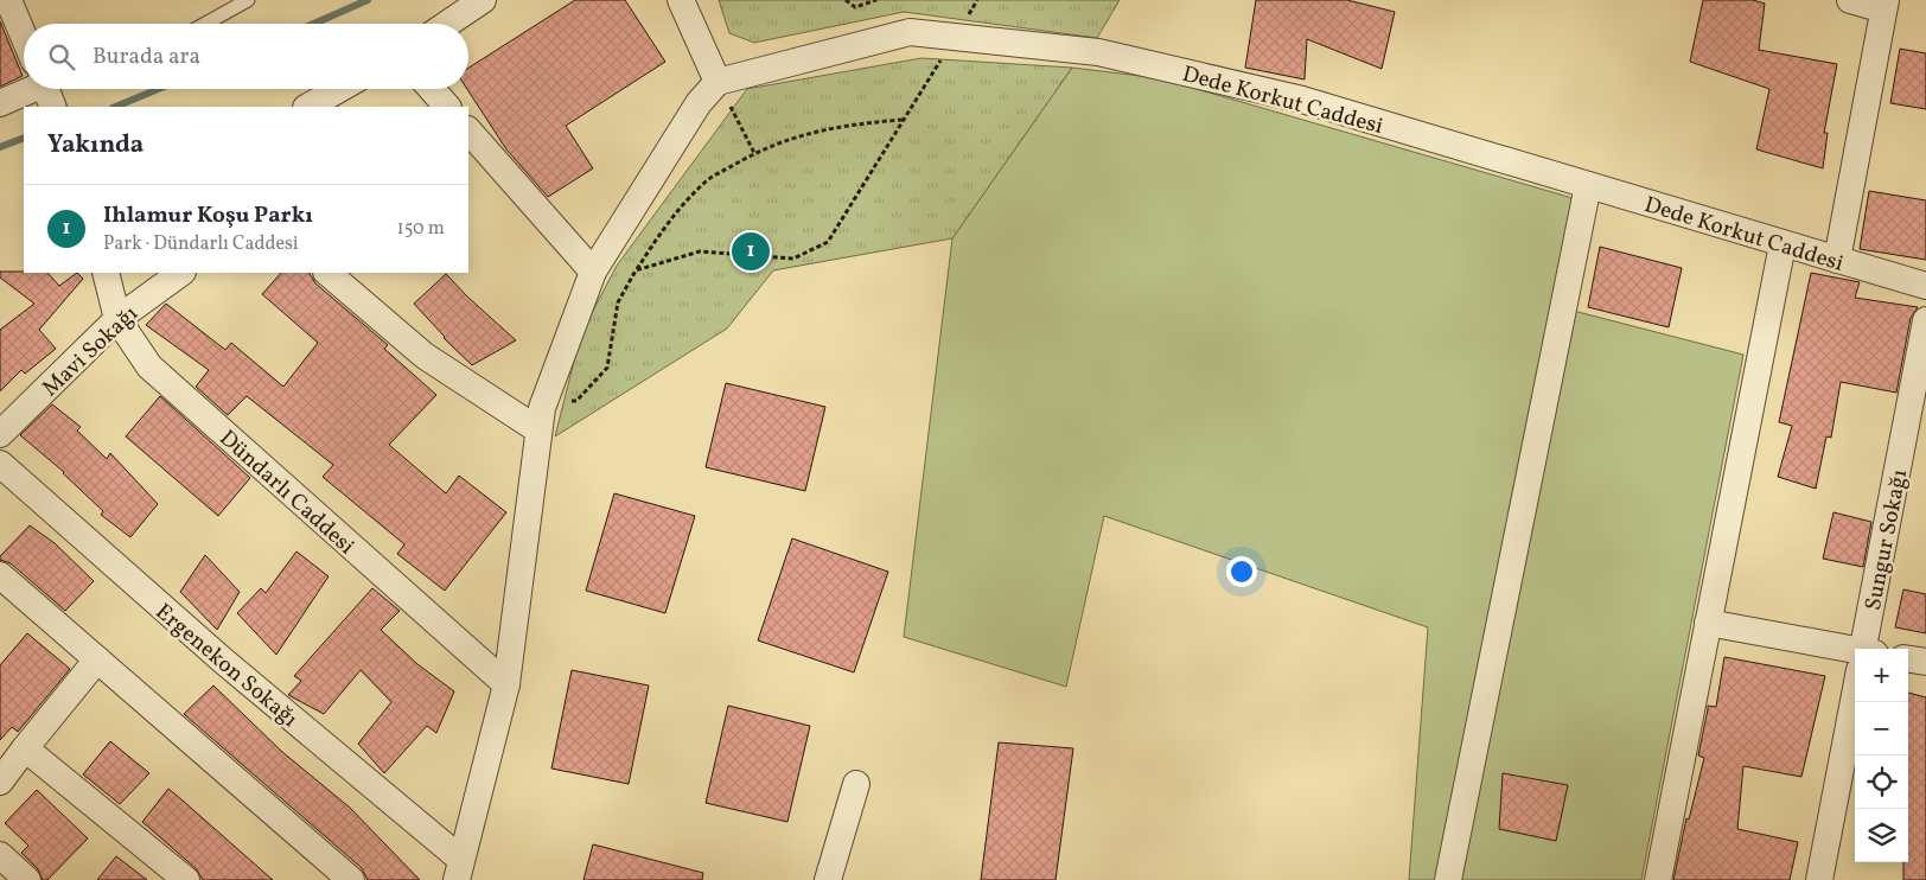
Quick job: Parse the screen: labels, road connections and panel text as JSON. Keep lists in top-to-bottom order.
{
  "streets": {
    "street": [
      "Dede Korkut Caddesi",
      "Mavi Sokağı",
      "Dündarlı Caddesi",
      "Sungur Sokağı",
      "Ergenekon Sokağı"
    ]
  },
  "crossings": [
    ["Mavi Sokağı", "Dündarlı Caddesi"]
  ],
  "page": {
    "search": "Burada ara",
    "heading": "Yakında",
    "list": [
      {
        "mark": "1",
        "name": "Ihlamur Koşu Parkı",
        "note": "Park · Dündarlı Caddesi",
        "value": "150 m"
      }
    ],
    "pins": "1",
    "map_buttons": ["+", "−"]
  }
}
